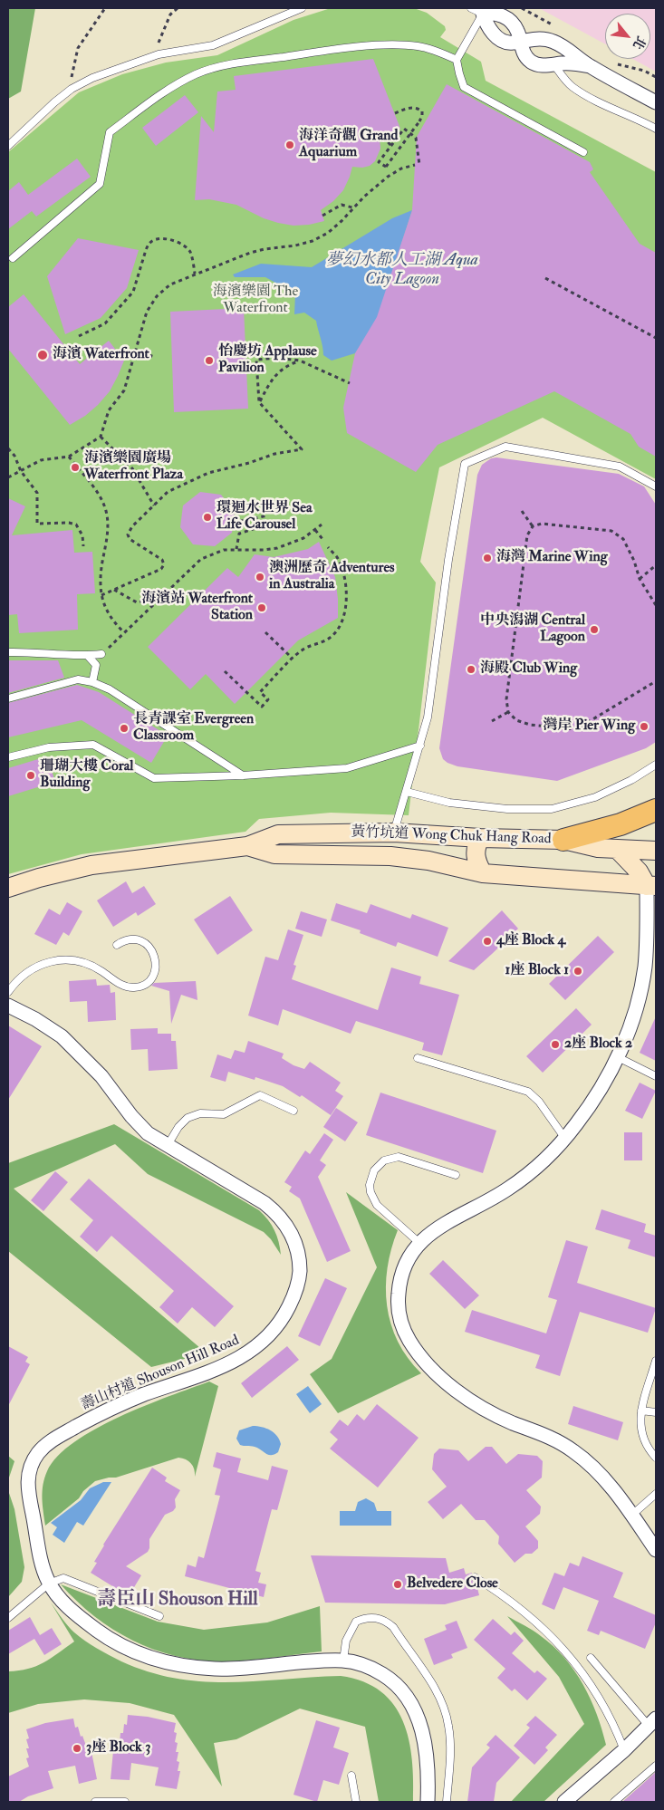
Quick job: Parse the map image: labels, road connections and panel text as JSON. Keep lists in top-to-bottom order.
{
  "streets": {
    "main road": ["黃竹坑道 Wong Chuk Hang Road"],
    "street": ["壽山村道 Shouson Hill Road"]
  },
  "districts": ["壽臣山 Shouson Hill"],
  "water": ["夢幻水都人工湖 Aqua City Lagoon"],
  "parks": ["海濱樂園 The Waterfront"],
  "places": [
    "海洋奇觀 Grand Aquarium",
    "海濱 Waterfront",
    "怡慶坊 Applause Pavilion",
    "海濱樂園廣場 Waterfront Plaza",
    "環迴水世界 Sea Life Carousel",
    "海灣 Marine Wing",
    "澳洲歷奇 Adventures in Australia",
    "海濱站 Waterfront Station",
    "中央潟湖 Central Lagoon",
    "海殿 Club Wing",
    "灣岸 Pier Wing",
    "長青課室 Evergreen Classroom",
    "珊瑚大樓 Coral Building",
    "4座 Block 4",
    "1座 Block 1",
    "2座 Block 2",
    "Belvedere Close",
    "3座 Block 3"
  ],
  "north": "bottom right"
}
